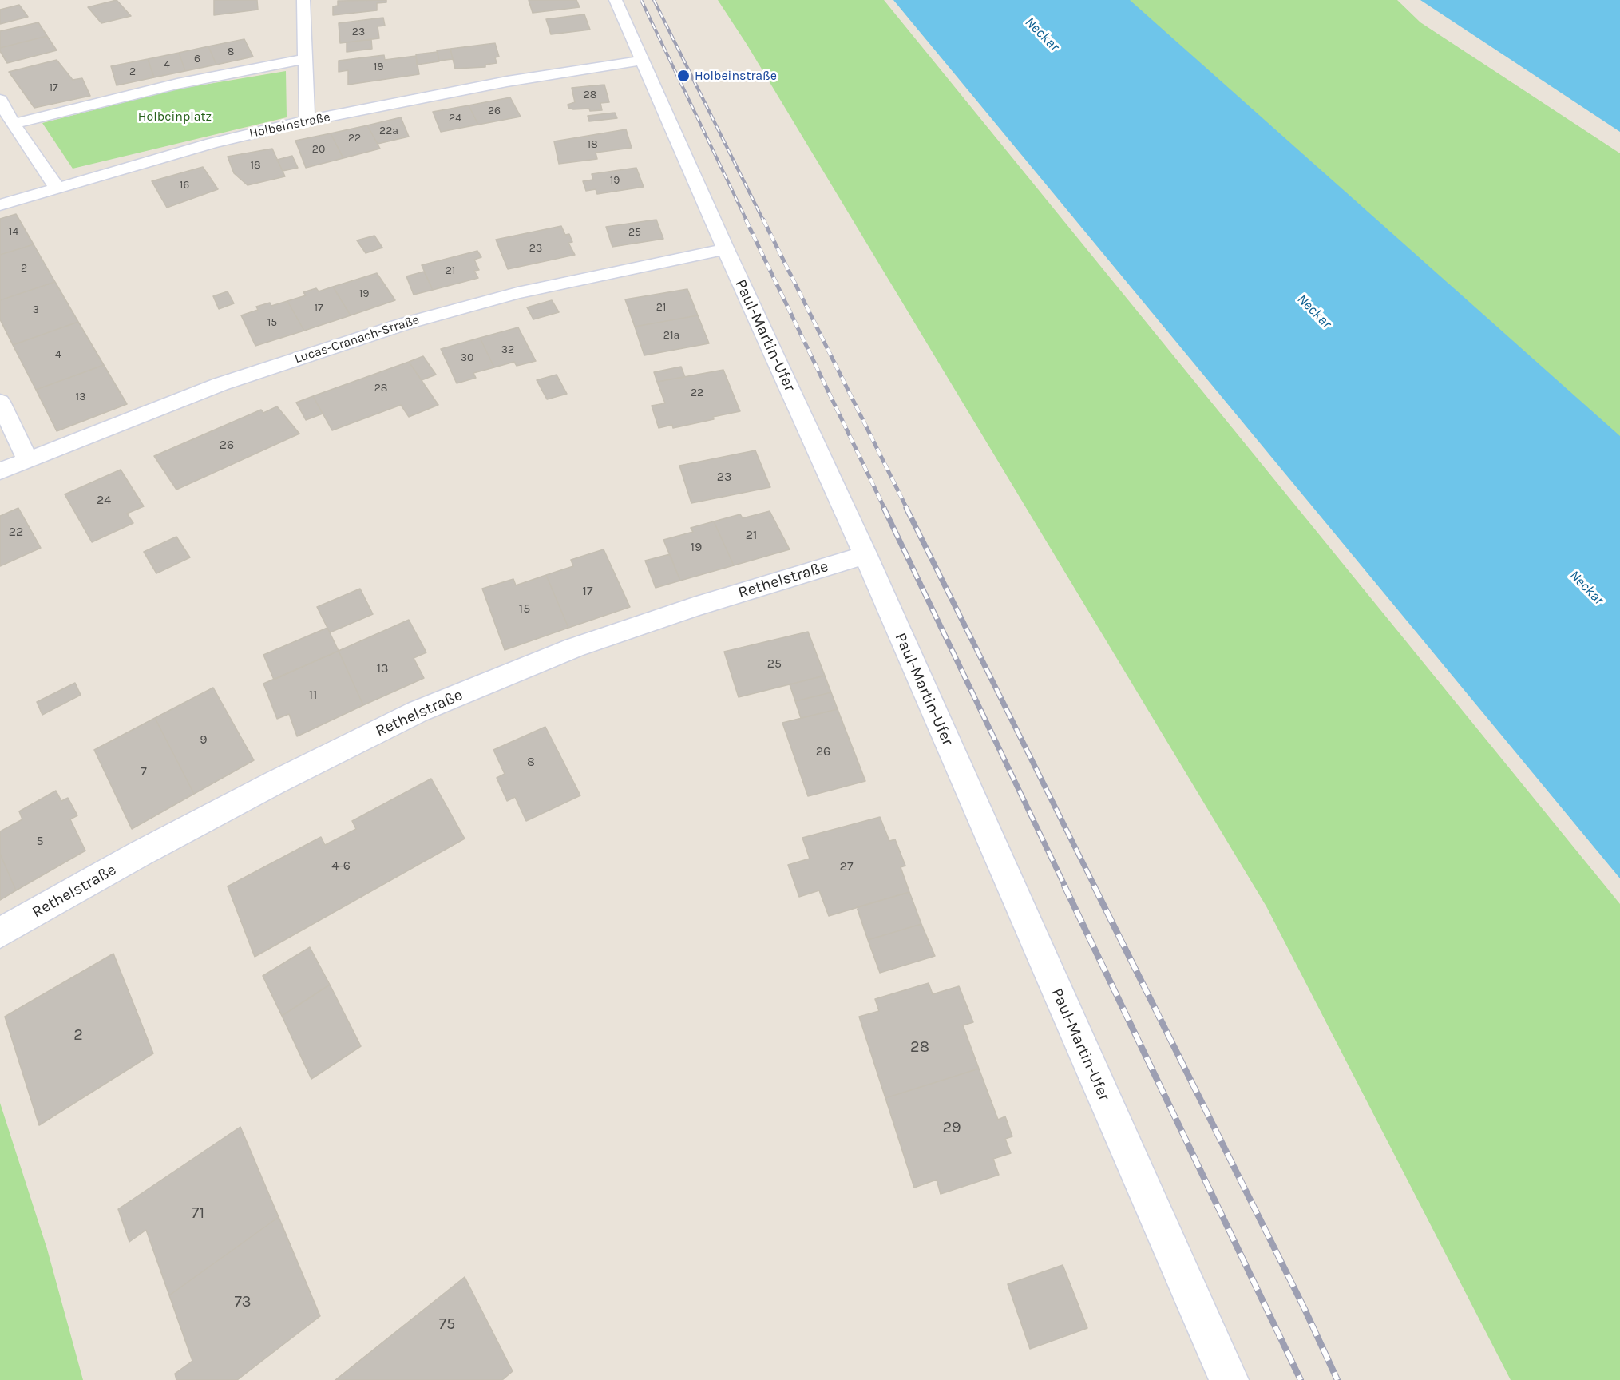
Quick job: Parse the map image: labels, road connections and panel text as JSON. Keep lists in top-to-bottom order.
{
  "streets": {
    "street": [
      "Holbeinstraße",
      "Paul-Martin-Ufer",
      "Lucas-Cranach-Straße",
      "Rethelstraße"
    ]
  },
  "crossings": [
    ["Holbeinstraße", "Paul-Martin-Ufer"],
    ["Paul-Martin-Ufer", "Lucas-Cranach-Straße"],
    ["Paul-Martin-Ufer", "Rethelstraße"]
  ],
  "water": ["Neckar"],
  "parks": ["Holbeinplatz"],
  "places": ["Holbeinstraße"],
  "house_numbers": [
    "23",
    "8",
    "6",
    "4",
    "19",
    "2",
    "17",
    "28",
    "26",
    "24",
    "22a",
    "22",
    "18",
    "20",
    "18",
    "19",
    "16",
    "14",
    "25",
    "23",
    "2",
    "21",
    "19",
    "21",
    "17",
    "3",
    "15",
    "21a",
    "32",
    "4",
    "30",
    "28",
    "22",
    "13",
    "26",
    "23",
    "24",
    "22",
    "21",
    "19",
    "17",
    "15",
    "25",
    "13",
    "11",
    "9",
    "26",
    "8",
    "7",
    "5",
    "4-6",
    "27",
    "2",
    "28",
    "29",
    "71",
    "73",
    "75"
  ]
}
